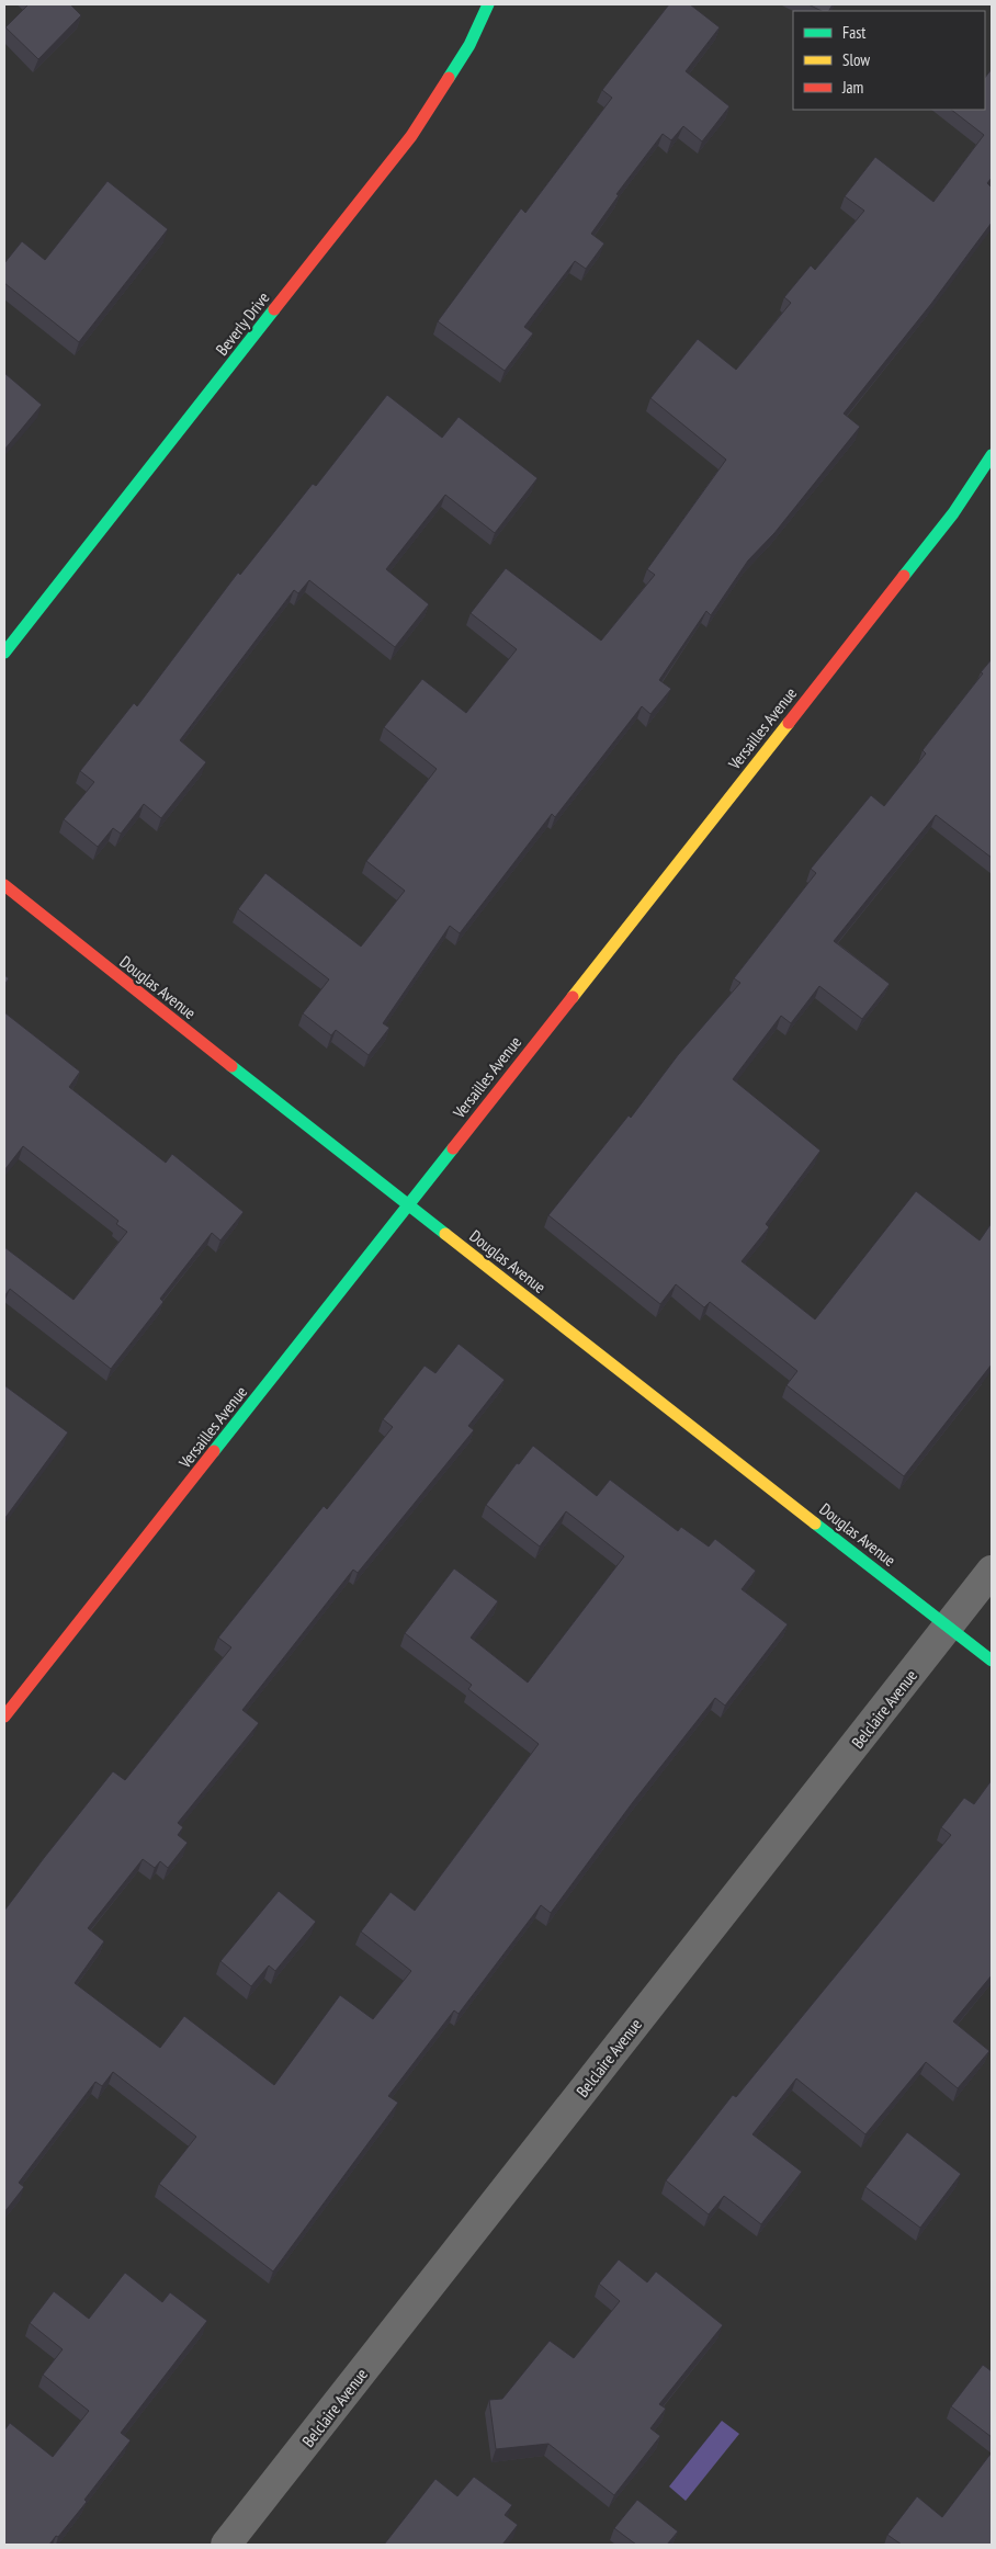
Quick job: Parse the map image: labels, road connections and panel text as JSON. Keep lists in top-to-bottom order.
{
  "streets": {
    "street": [
      "Beverly Drive",
      "Versailles Avenue",
      "Douglas Avenue",
      "Belclaire Avenue"
    ]
  },
  "crossings": [
    ["Versailles Avenue", "Douglas Avenue"],
    ["Douglas Avenue", "Belclaire Avenue"]
  ],
  "legend": ["Fast", "Slow", "Jam"]
}
